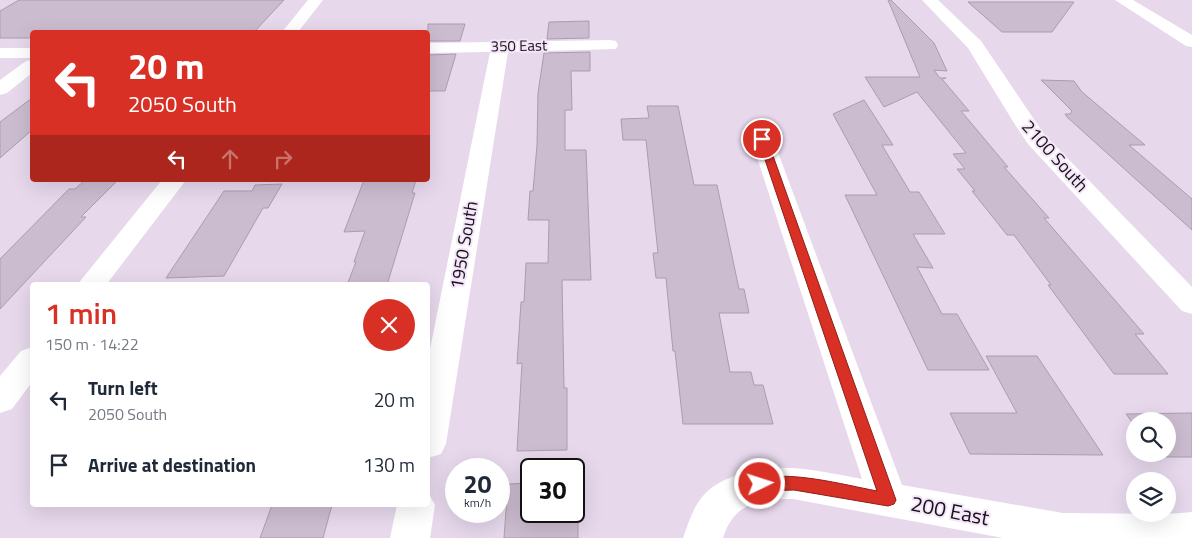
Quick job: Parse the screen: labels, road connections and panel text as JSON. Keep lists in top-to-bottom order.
{
  "streets": {
    "street": [
      "350 East",
      "2100 South",
      "1950 South",
      "200 East"
    ]
  },
  "crossings": [
    ["350 East", "1950 South"]
  ],
  "page": {
    "turn": ["20 m", "2050 South"],
    "heading": ["1 min", "150 m · 14:22"],
    "list": [
      {
        "name": "Turn left",
        "note": "2050 South",
        "value": "20 m"
      },
      {
        "name": "Arrive at destination",
        "value": "130 m"
      }
    ],
    "speed": "20 km/h",
    "limit": "30"
  }
}
